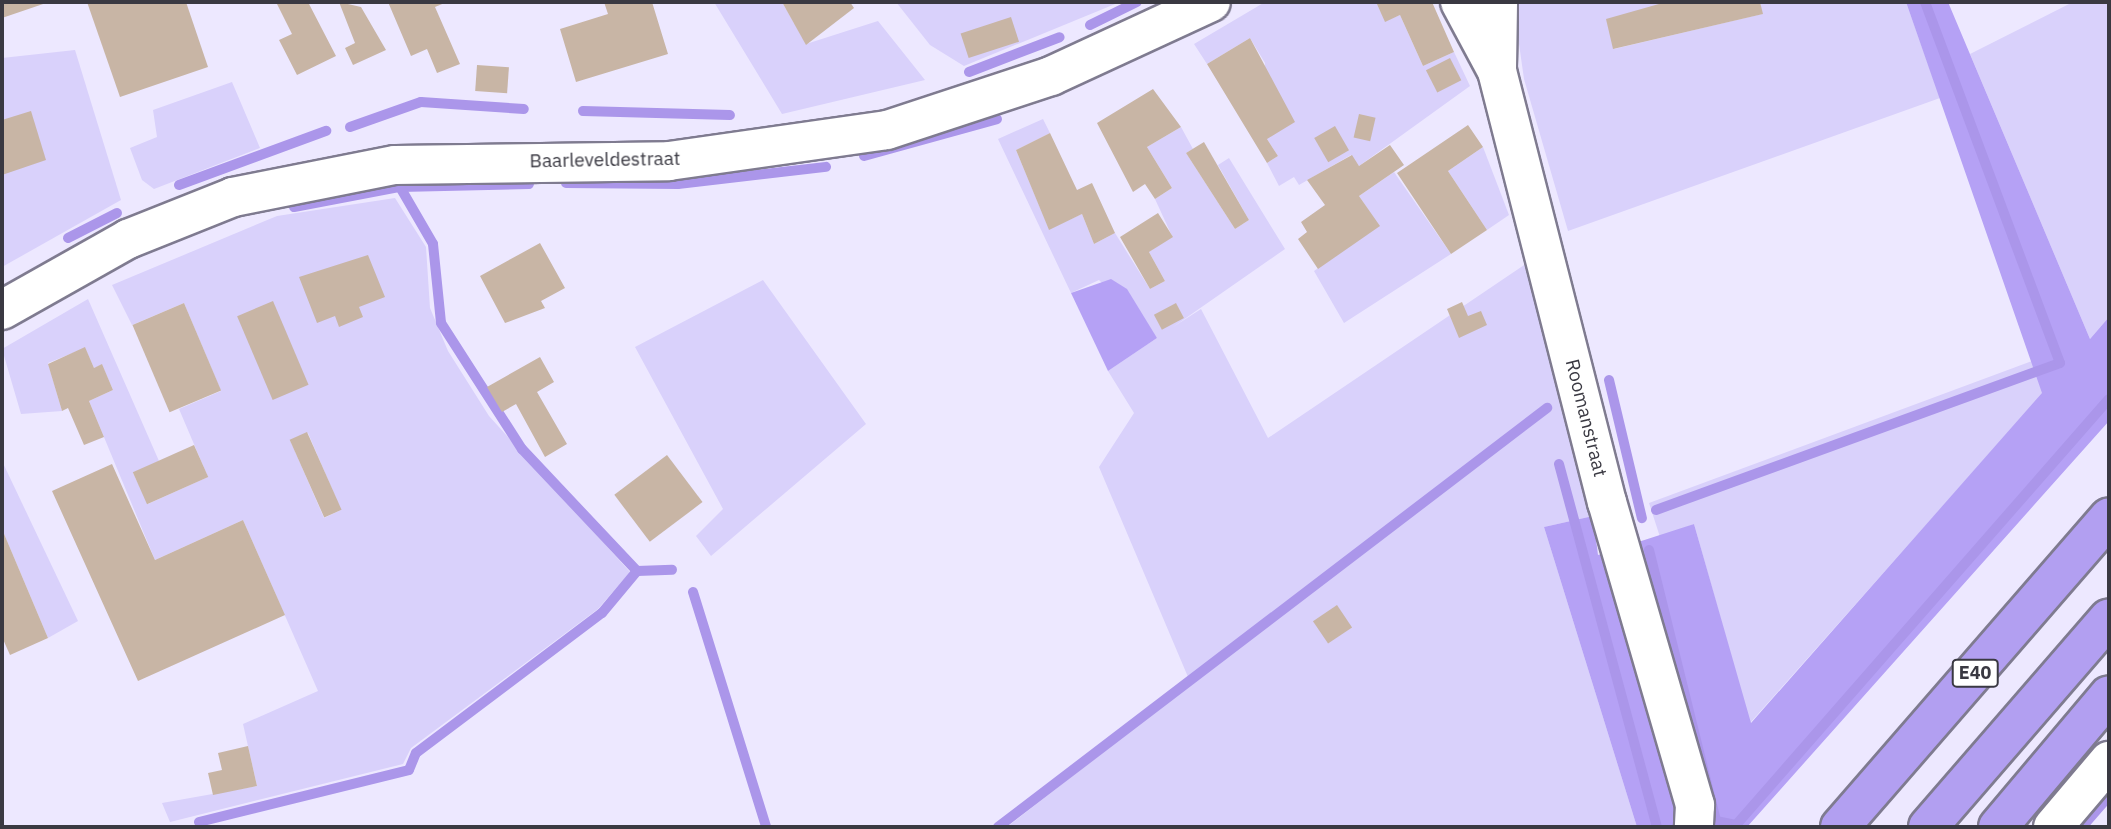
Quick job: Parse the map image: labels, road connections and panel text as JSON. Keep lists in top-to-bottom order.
{
  "streets": {
    "highway": ["E40"],
    "street": ["Baarleveldestraat", "Roomanstraat"]
  }
}
